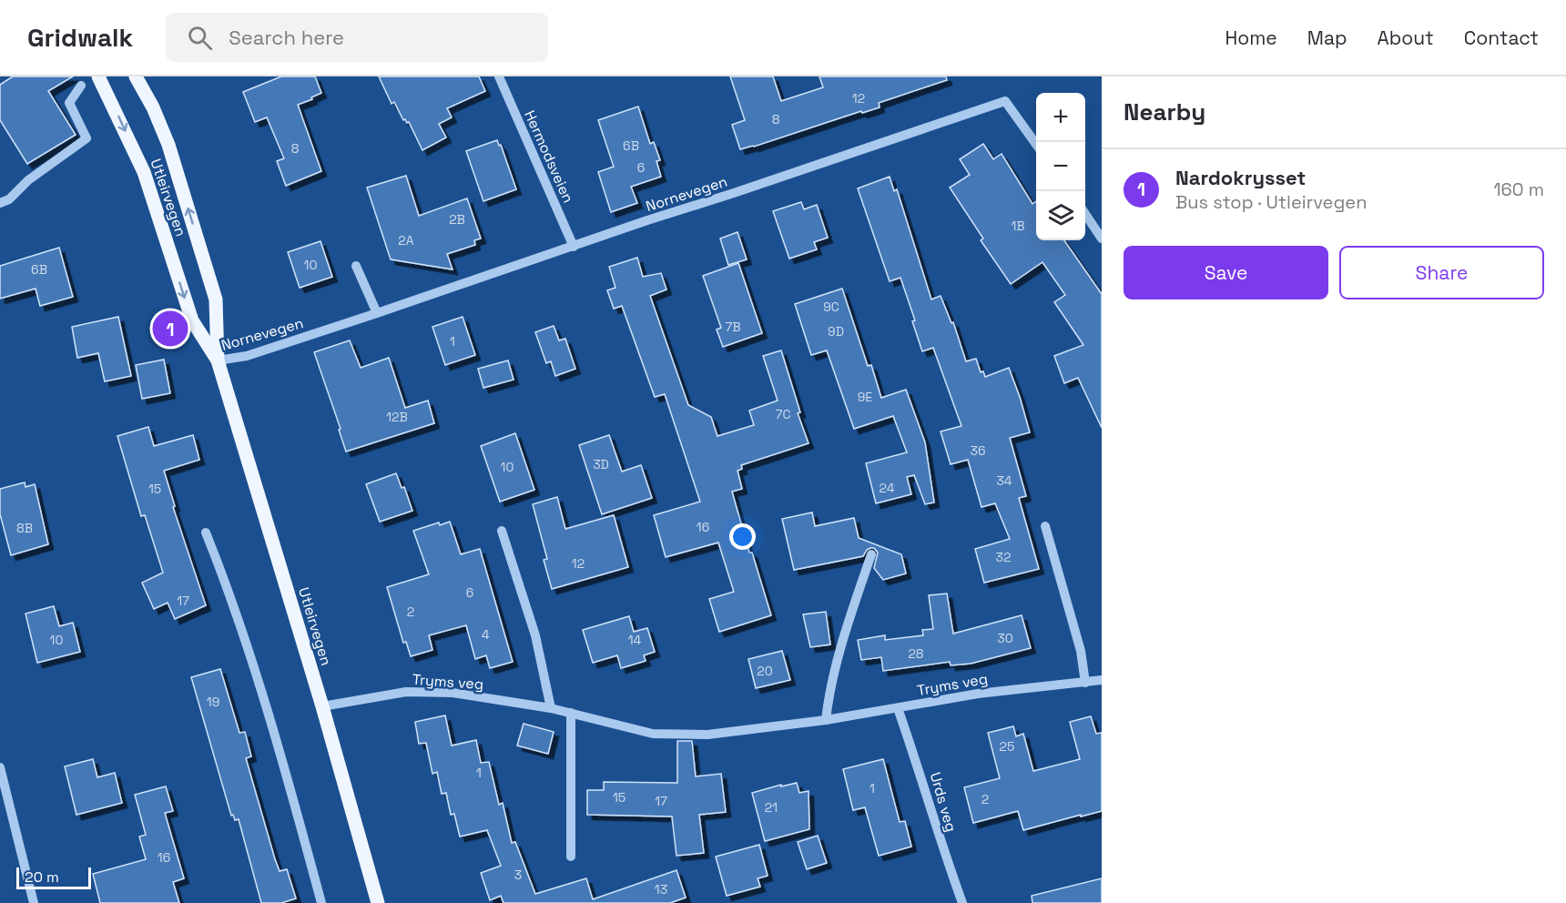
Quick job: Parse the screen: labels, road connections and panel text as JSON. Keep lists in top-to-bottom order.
{
  "streets": {
    "main road": ["Utleirvegen"],
    "street": [
      "Hermodsveien",
      "Nornevegen",
      "Tryms veg",
      "Urds veg"
    ]
  },
  "crossings": [
    ["Hermodsveien", "Nornevegen"],
    ["Nornevegen", "Utleirvegen"],
    ["Utleirvegen", "Tryms veg"],
    ["Tryms veg", "Urds veg"]
  ],
  "house_numbers": [
    "12",
    "8",
    "6B",
    "8",
    "6",
    "2B",
    "1B",
    "2A",
    "10",
    "6B",
    "9C",
    "7B",
    "9D",
    "1",
    "9E",
    "7C",
    "12B",
    "36",
    "3D",
    "10",
    "34",
    "24",
    "15",
    "16",
    "8B",
    "32",
    "12",
    "6",
    "17",
    "2",
    "4",
    "30",
    "10",
    "14",
    "28",
    "20",
    "19",
    "25",
    "1",
    "1",
    "15",
    "2",
    "17",
    "21",
    "16",
    "3",
    "13"
  ],
  "scale_bar": "20 m",
  "page": {
    "header": "Gridwalk",
    "search": "Search here",
    "nav": [
      "Home",
      "Map",
      "About",
      "Contact"
    ],
    "heading": "Nearby",
    "map_buttons": ["+", "−"],
    "list": [
      {
        "mark": "1",
        "name": "Nardokrysset",
        "note": "Bus stop · Utleirvegen",
        "value": "160 m"
      }
    ],
    "buttons": ["Save", "Share"],
    "pins": "1",
    "scale": "20 m"
  }
}
